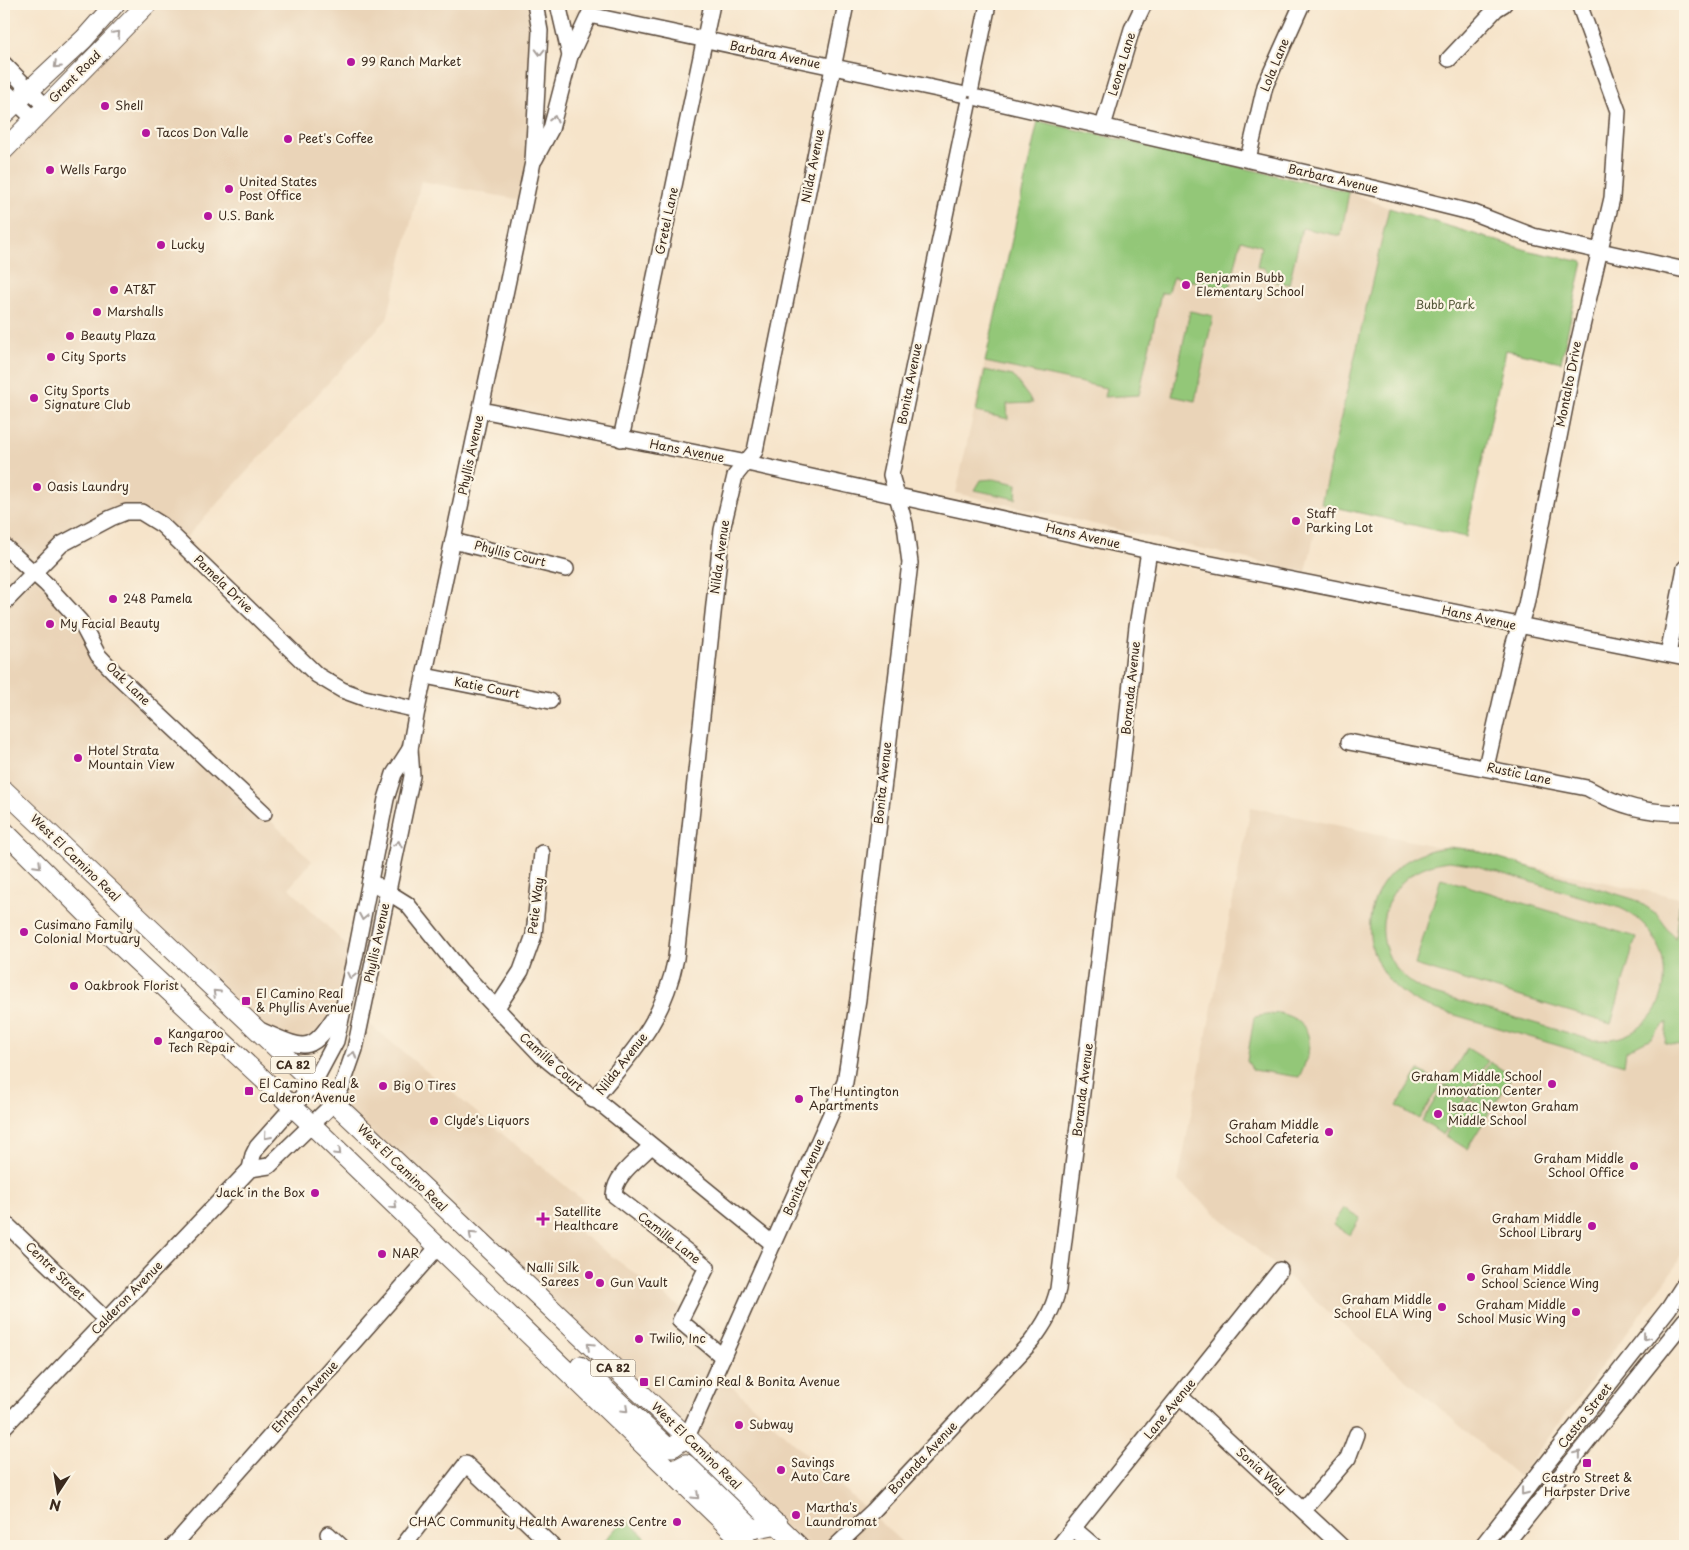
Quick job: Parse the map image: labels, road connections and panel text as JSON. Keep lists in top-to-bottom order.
{
  "streets": {
    "main road": ["Grant Road", "West El Camino Real", "CA 82"],
    "street": [
      "Barbara Avenue",
      "Leona Lane",
      "Lola Lane",
      "Nilda Avenue",
      "Gretel Lane",
      "Bonita Avenue",
      "Montalto Drive",
      "Hans Avenue",
      "Phyllis Avenue",
      "Phyllis Court",
      "Pamela Drive",
      "Oak Lane",
      "Katie Court",
      "Boranda Avenue",
      "Rustic Lane",
      "Petie Way",
      "Camille Court",
      "Camille Lane",
      "Centre Street",
      "Calderon Avenue",
      "Ehrhorn Avenue",
      "Lane Avenue",
      "Castro Street",
      "Sonia Way"
    ]
  },
  "crossings": [
    ["Barbara Avenue", "Leona Lane"],
    ["Barbara Avenue", "Lola Lane"],
    ["Barbara Avenue", "Nilda Avenue"],
    ["Barbara Avenue", "Gretel Lane"],
    ["Barbara Avenue", "Bonita Avenue"],
    ["Barbara Avenue", "Montalto Drive"],
    ["Nilda Avenue", "Hans Avenue"],
    ["Nilda Avenue", "Camille Court"],
    ["Gretel Lane", "Hans Avenue"],
    ["Bonita Avenue", "Hans Avenue"],
    ["Bonita Avenue", "West El Camino Real"],
    ["Bonita Avenue", "Camille Court"],
    ["Bonita Avenue", "Camille Lane"],
    ["Montalto Drive", "Hans Avenue"],
    ["Montalto Drive", "Rustic Lane"],
    ["Hans Avenue", "Phyllis Avenue"],
    ["Hans Avenue", "Boranda Avenue"],
    ["Phyllis Avenue", "Phyllis Court"],
    ["Phyllis Avenue", "Pamela Drive"],
    ["Phyllis Avenue", "Katie Court"],
    ["Phyllis Avenue", "West El Camino Real"],
    ["Phyllis Avenue", "Camille Court"],
    ["Phyllis Avenue", "CA 82"],
    ["Phyllis Avenue", "Calderon Avenue"],
    ["Pamela Drive", "Oak Lane"],
    ["Petie Way", "Camille Court"],
    ["Camille Court", "Camille Lane"],
    ["CA 82", "Calderon Avenue"],
    ["CA 82", "Ehrhorn Avenue"],
    ["Centre Street", "Calderon Avenue"],
    ["Lane Avenue", "Sonia Way"]
  ],
  "parks": ["Bubb Park"],
  "places": {
    "other": [
      "99 Ranch Market",
      "Shell",
      "Tacos Don Valle",
      "Peet's Coffee",
      "Wells Fargo",
      "United States Post Office",
      "U.S. Bank",
      "Lucky",
      "Benjamin Bubb Elementary School",
      "AT&T",
      "Marshalls",
      "Beauty Plaza",
      "City Sports",
      "City Sports Signature Club",
      "Oasis Laundry",
      "Staff Parking Lot",
      "248 Pamela",
      "My Facial Beauty",
      "Hotel Strata Mountain View",
      "Cusimano Family Colonial Mortuary",
      "Oakbrook Florist",
      "Kangaroo Tech Repair",
      "Graham Middle School Innovation Center",
      "Big O Tires",
      "The Huntington Apartments",
      "Isaac Newton Graham Middle School",
      "Clyde's Liquors",
      "Graham Middle School Cafeteria",
      "Graham Middle School Office",
      "Jack in the Box",
      "Graham Middle School Library",
      "NAR",
      "Nalli Silk Sarees",
      "Graham Middle School Science Wing",
      "Gun Vault",
      "Graham Middle School ELA Wing",
      "Graham Middle School Music Wing",
      "Twilio, Inc",
      "Subway",
      "Savings Auto Care",
      "Martha's Laundromat",
      "CHAC Community Health Awareness Centre"
    ],
    "transit": [
      "El Camino Real & Phyllis Avenue",
      "El Camino Real & Calderon Avenue",
      "El Camino Real & Bonita Avenue",
      "Castro Street & Harpster Drive"
    ],
    "health": ["Satellite Healthcare"]
  },
  "north": "bottom"
}
